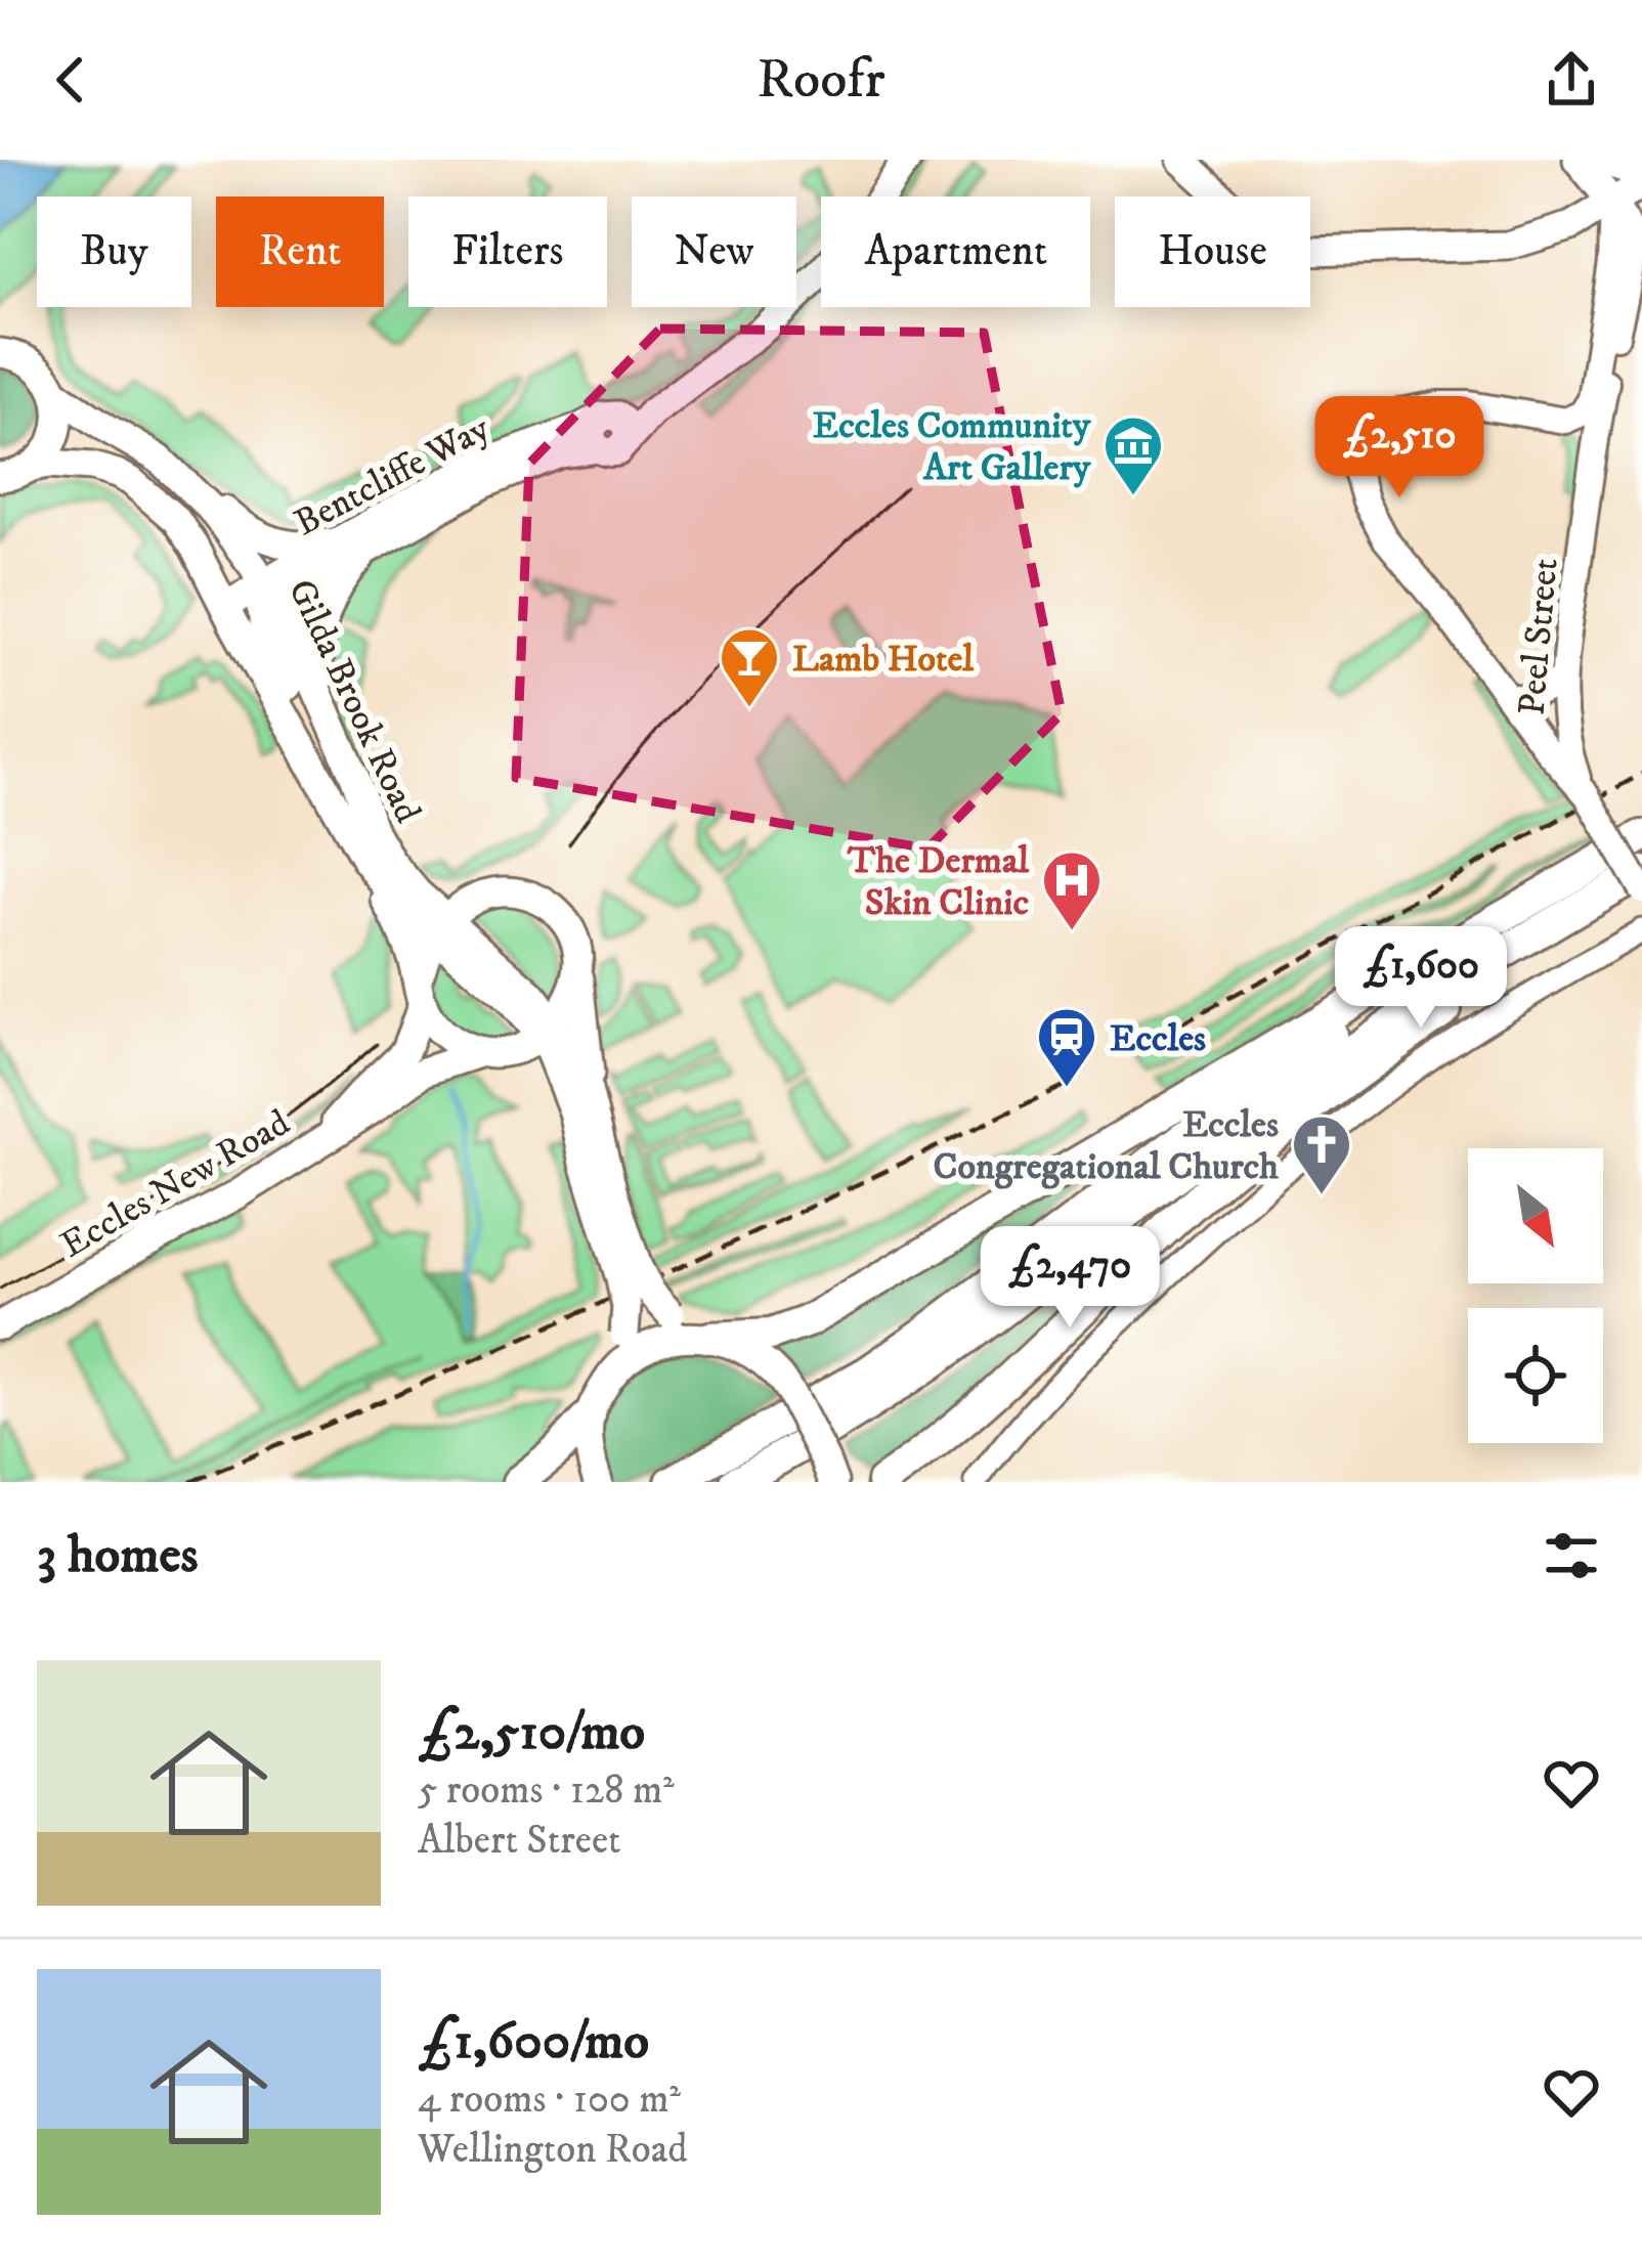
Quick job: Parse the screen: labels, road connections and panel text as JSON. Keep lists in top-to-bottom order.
{
  "streets": {
    "main road": [
      "Bentcliffe Way",
      "Peel Street",
      "Gilda Brook Road",
      "Eccles New Road"
    ]
  },
  "crossings": [
    ["Bentcliffe Way", "Gilda Brook Road"],
    ["Gilda Brook Road", "Eccles New Road"]
  ],
  "places": {
    "museum": ["Eccles Community Art Gallery"],
    "bar": ["Lamb Hotel"],
    "hospital": ["The Dermal Skin Clinic"],
    "station": ["Eccles"],
    "church": ["Eccles Congregational Church"]
  },
  "north": "bottom right",
  "page": {
    "header": "Roofr",
    "chip": [
      "Buy",
      "Rent",
      "Filters",
      "New",
      "Apartment",
      "House"
    ],
    "price": ["£2,510", "£1,600", "£2,470"],
    "heading": "3 homes",
    "list": [
      {
        "name": "£2,510/mo",
        "note": "5 rooms · 128 m² · Albert Street"
      },
      {
        "name": "£1,600/mo",
        "note": "4 rooms · 100 m² · Wellington Road"
      }
    ]
  }
}
